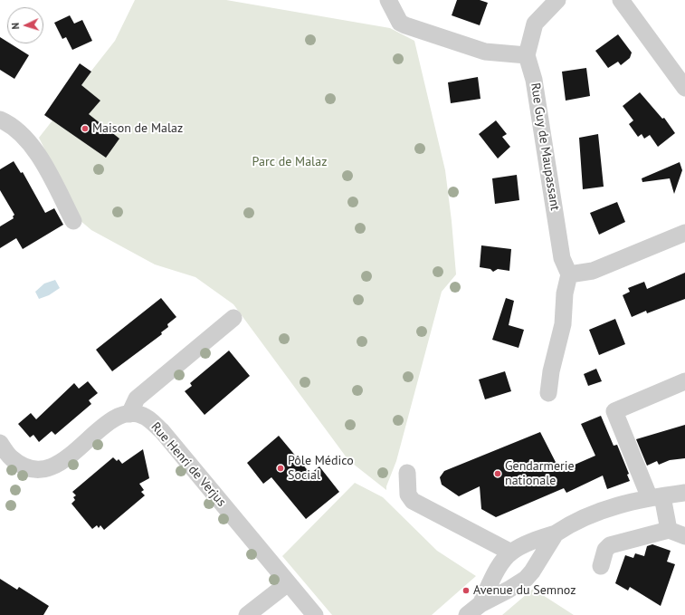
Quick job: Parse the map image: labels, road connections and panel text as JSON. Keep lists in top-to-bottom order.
{
  "streets": {
    "street": ["Rue Guy de Maupassant", "Rue Henri de Verjus"]
  },
  "parks": ["Parc de Malaz"],
  "places": [
    "Maison de Malaz",
    "Pôle Médico Social",
    "Gendarmerie nationale",
    "Avenue du Semnoz"
  ],
  "north": "left"
}
